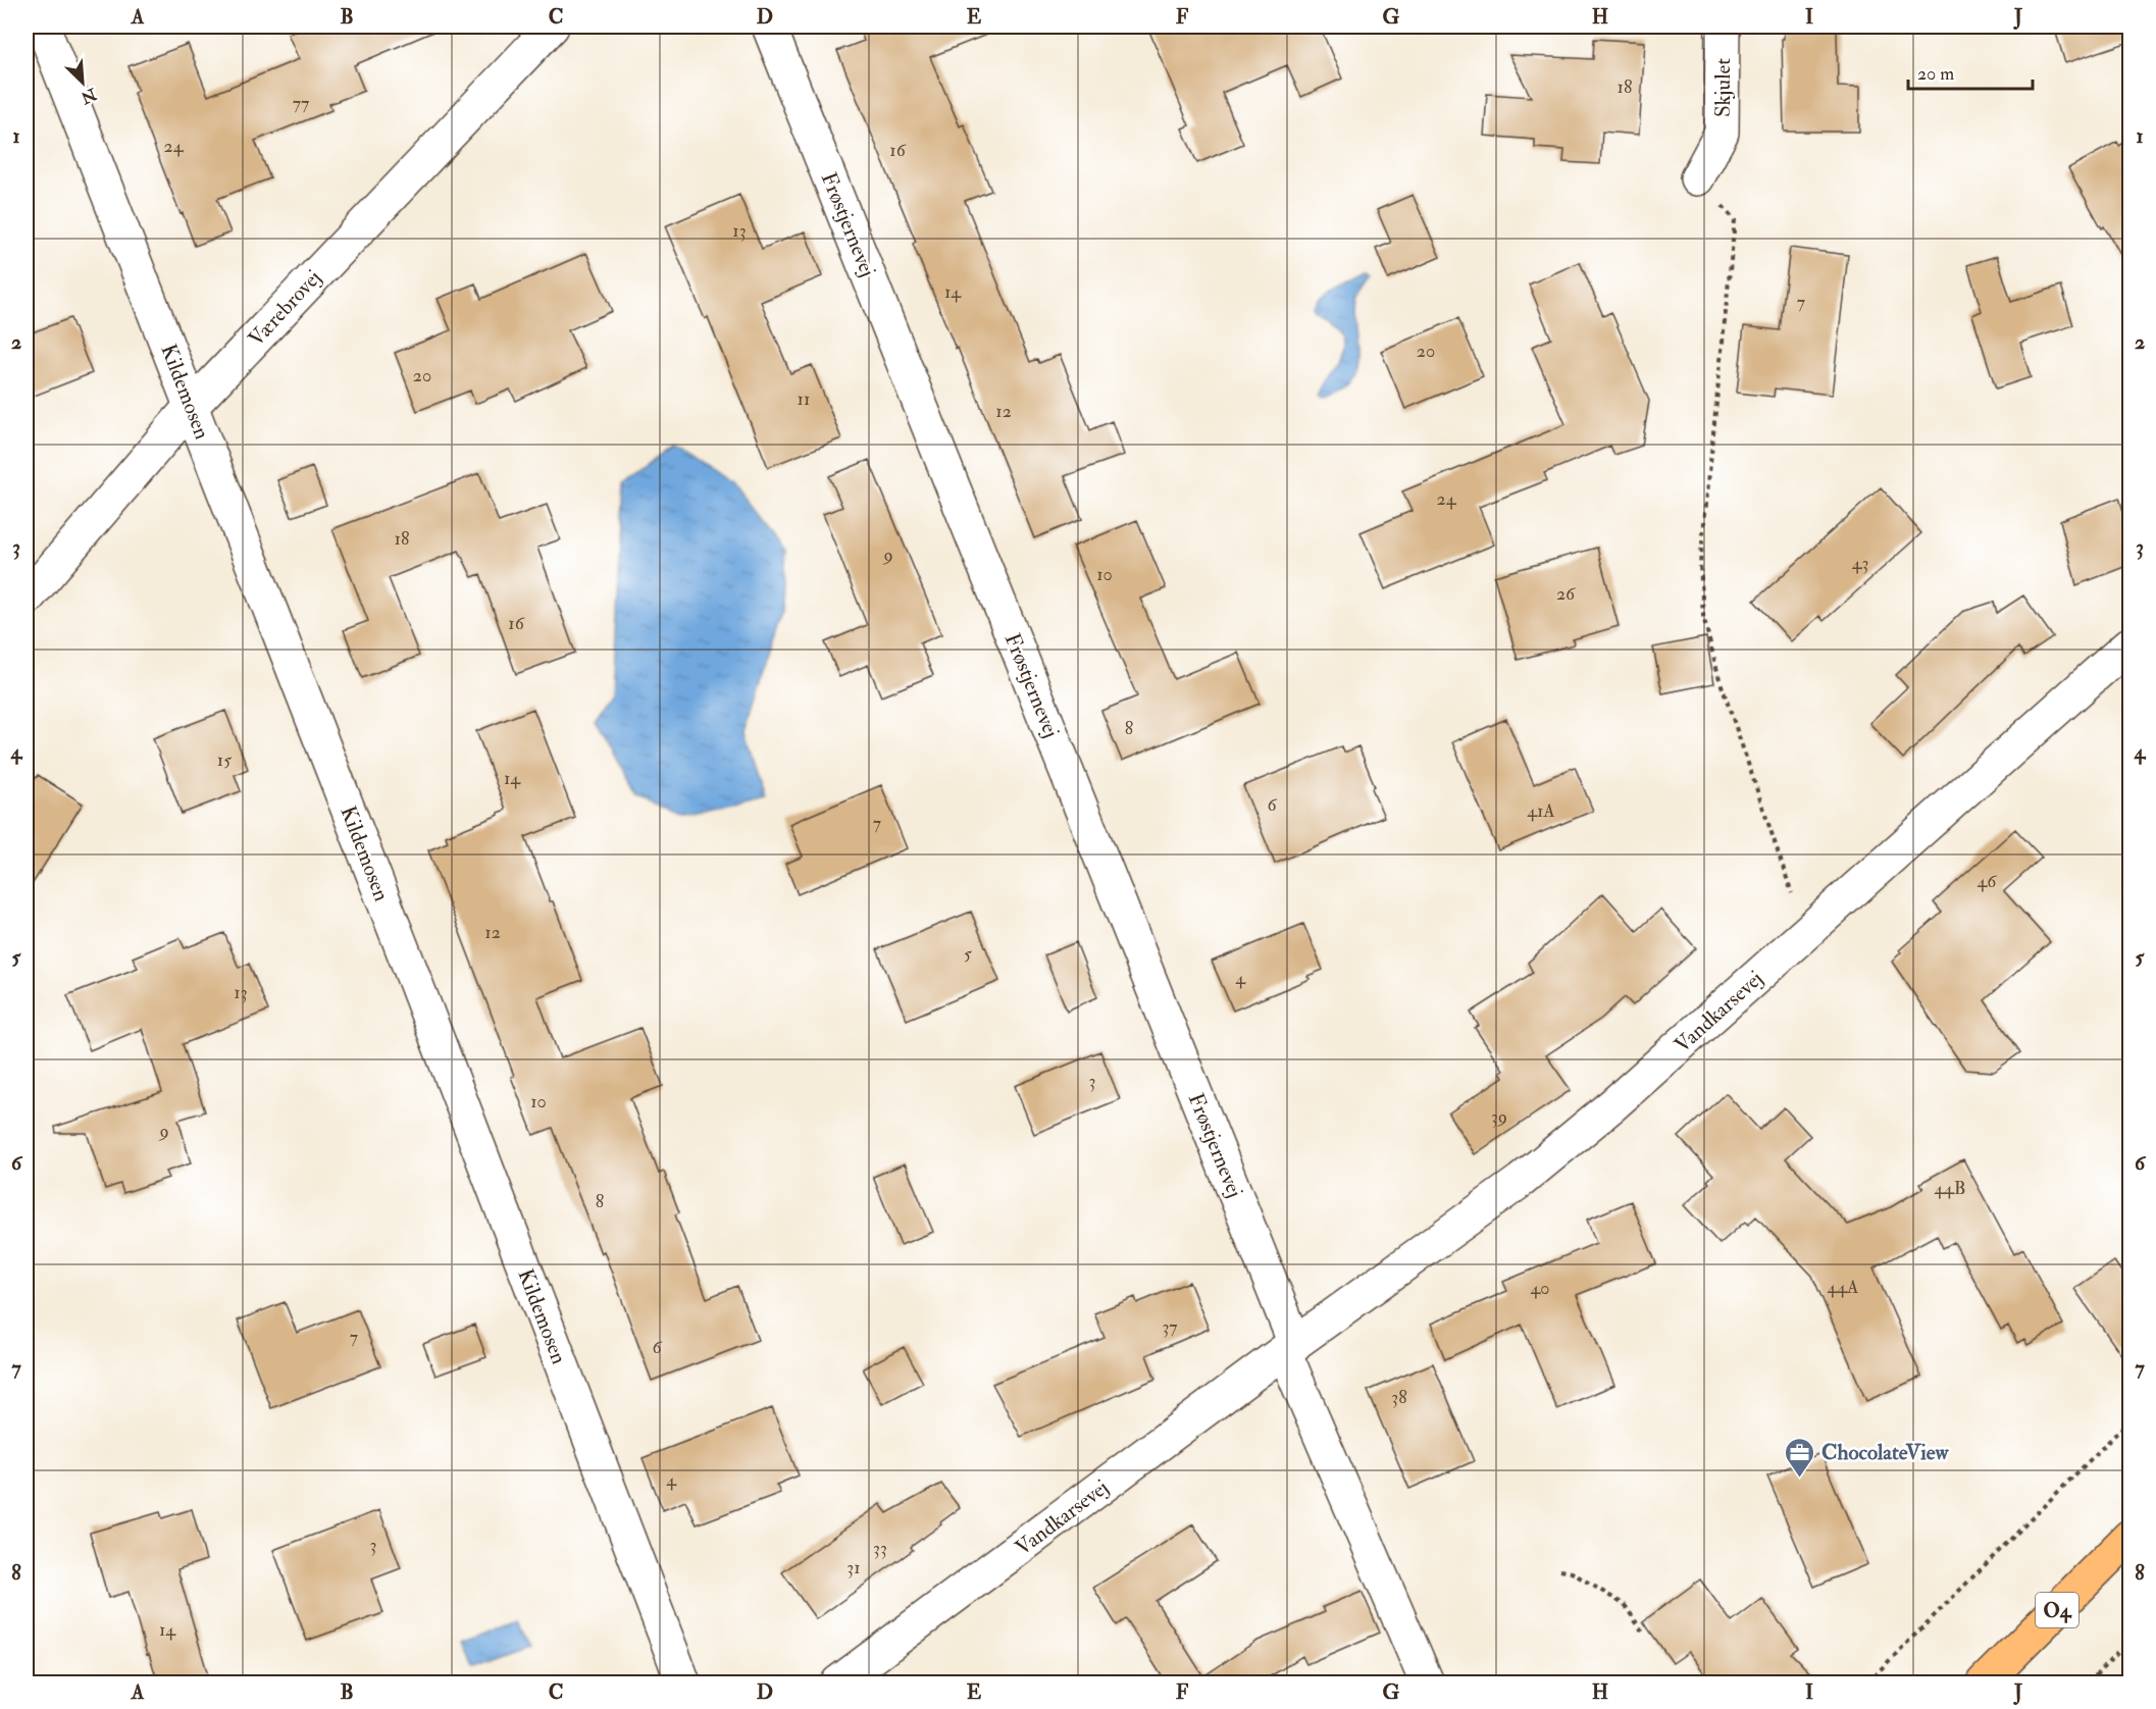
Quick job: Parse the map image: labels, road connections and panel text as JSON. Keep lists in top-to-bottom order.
{
  "streets": {
    "main road": ["O4"],
    "street": [
      "Skjulet",
      "Frøstjernevej",
      "Værebrovej",
      "Kildemosen",
      "Vandkarsevej"
    ]
  },
  "crossings": [
    ["Frøstjernevej", "Vandkarsevej"],
    ["Værebrovej", "Kildemosen"]
  ],
  "places": {
    "office": ["ChocolateView"]
  },
  "house_numbers": [
    "18",
    "77",
    "24",
    "16",
    "13",
    "14",
    "7",
    "20",
    "20",
    "11",
    "12",
    "24",
    "18",
    "9",
    "43",
    "10",
    "26",
    "16",
    "8",
    "15",
    "14",
    "6",
    "41A",
    "7",
    "46",
    "12",
    "5",
    "4",
    "13",
    "3",
    "10",
    "39",
    "9",
    "44B",
    "8",
    "44A",
    "40",
    "37",
    "7",
    "6",
    "38",
    "4",
    "3",
    "33",
    "31",
    "14"
  ],
  "scale_bar": "20 m",
  "north": "bottom right",
  "grid": {
    "columns": [
      "A",
      "B",
      "C",
      "D",
      "E",
      "F",
      "G",
      "H",
      "I",
      "J"
    ],
    "rows": [
      "1",
      "2",
      "3",
      "4",
      "5",
      "6",
      "7",
      "8"
    ]
  }
}
